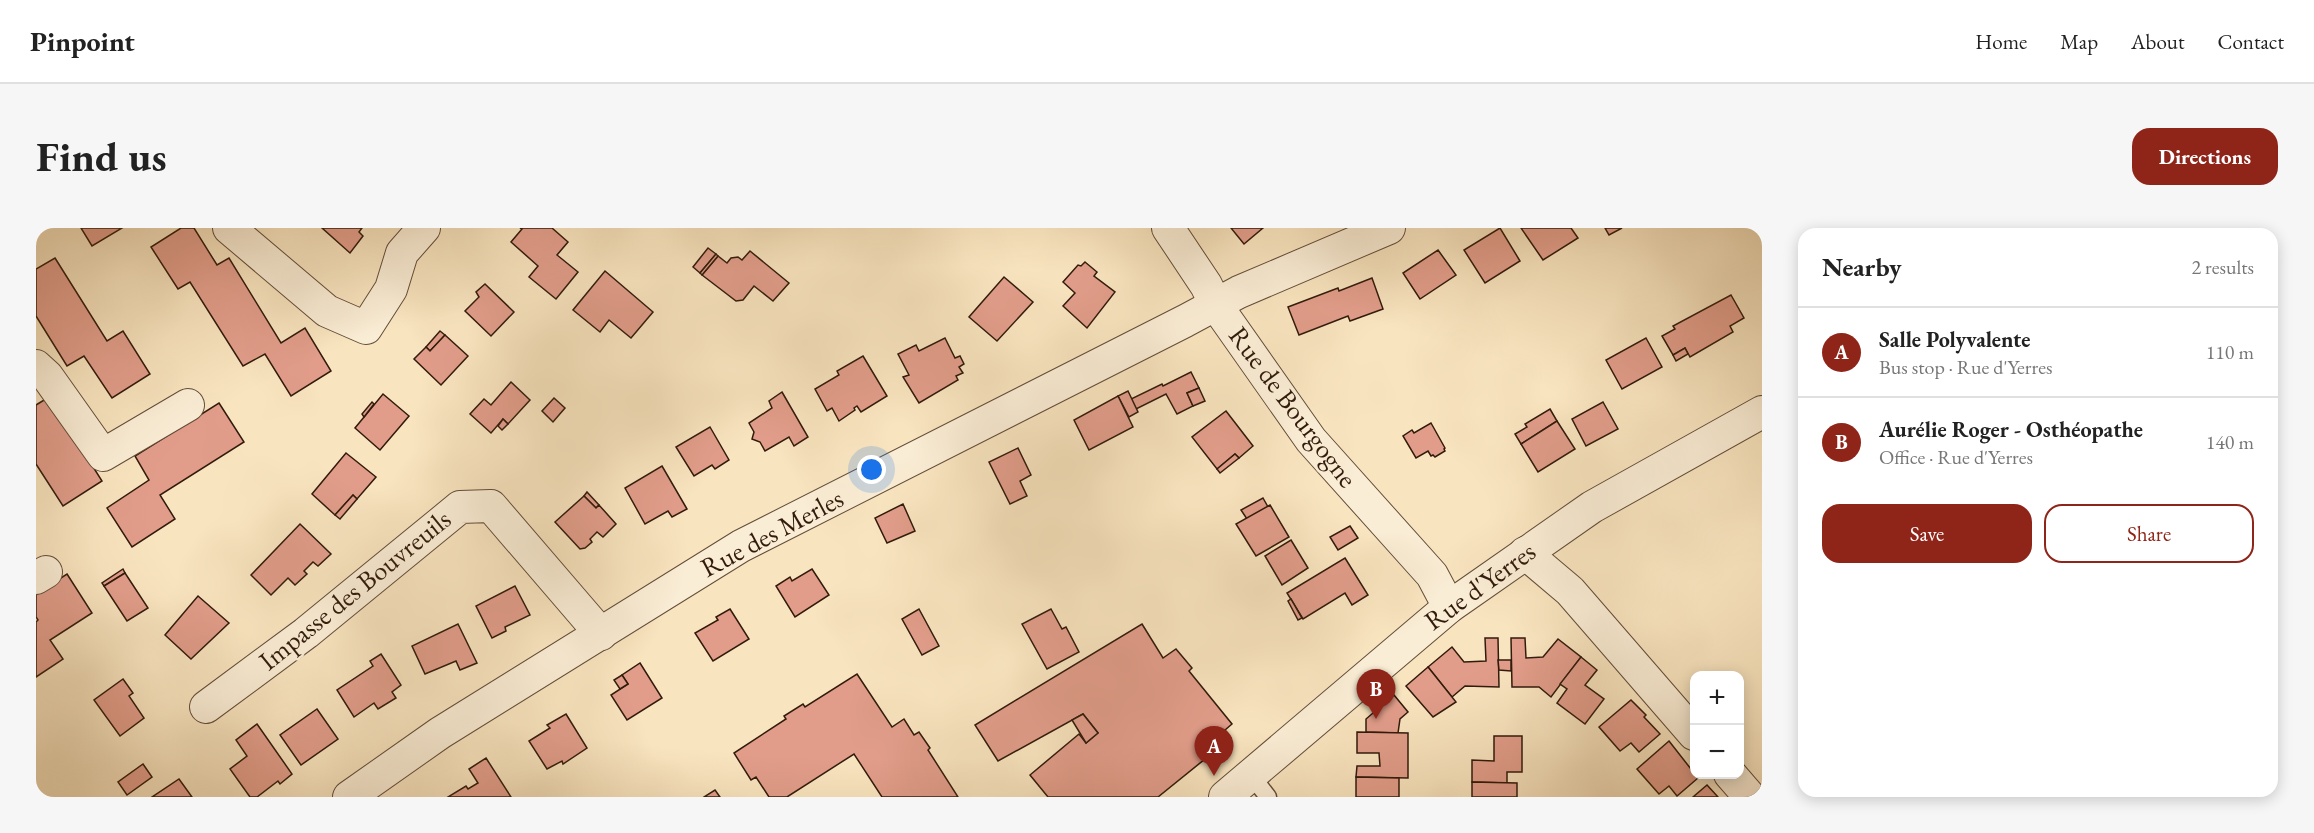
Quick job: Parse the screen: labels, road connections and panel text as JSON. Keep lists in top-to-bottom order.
{
  "streets": {
    "street": [
      "Rue de Bourgogne",
      "Rue des Merles",
      "Rue d'Yerres",
      "Impasse des Bouvreuils"
    ]
  },
  "crossings": [
    ["Rue de Bourgogne", "Rue des Merles"],
    ["Rue de Bourgogne", "Rue d'Yerres"],
    ["Rue des Merles", "Impasse des Bouvreuils"]
  ],
  "page": {
    "header": "Pinpoint",
    "nav": [
      "Home",
      "Map",
      "About",
      "Contact"
    ],
    "buttons": [
      "Directions",
      ["Save", "Share"]
    ],
    "title": "Find us",
    "heading": ["Nearby", "2 results"],
    "list": [
      {
        "mark": "A",
        "name": "Salle Polyvalente",
        "note": "Bus stop · Rue d'Yerres",
        "value": "110 m"
      },
      {
        "mark": "B",
        "name": "Aurélie Roger - Osthéopathe",
        "note": "Office · Rue d'Yerres",
        "value": "140 m"
      }
    ],
    "pins": ["B", "A"],
    "map_buttons": ["+", "−"]
  }
}
